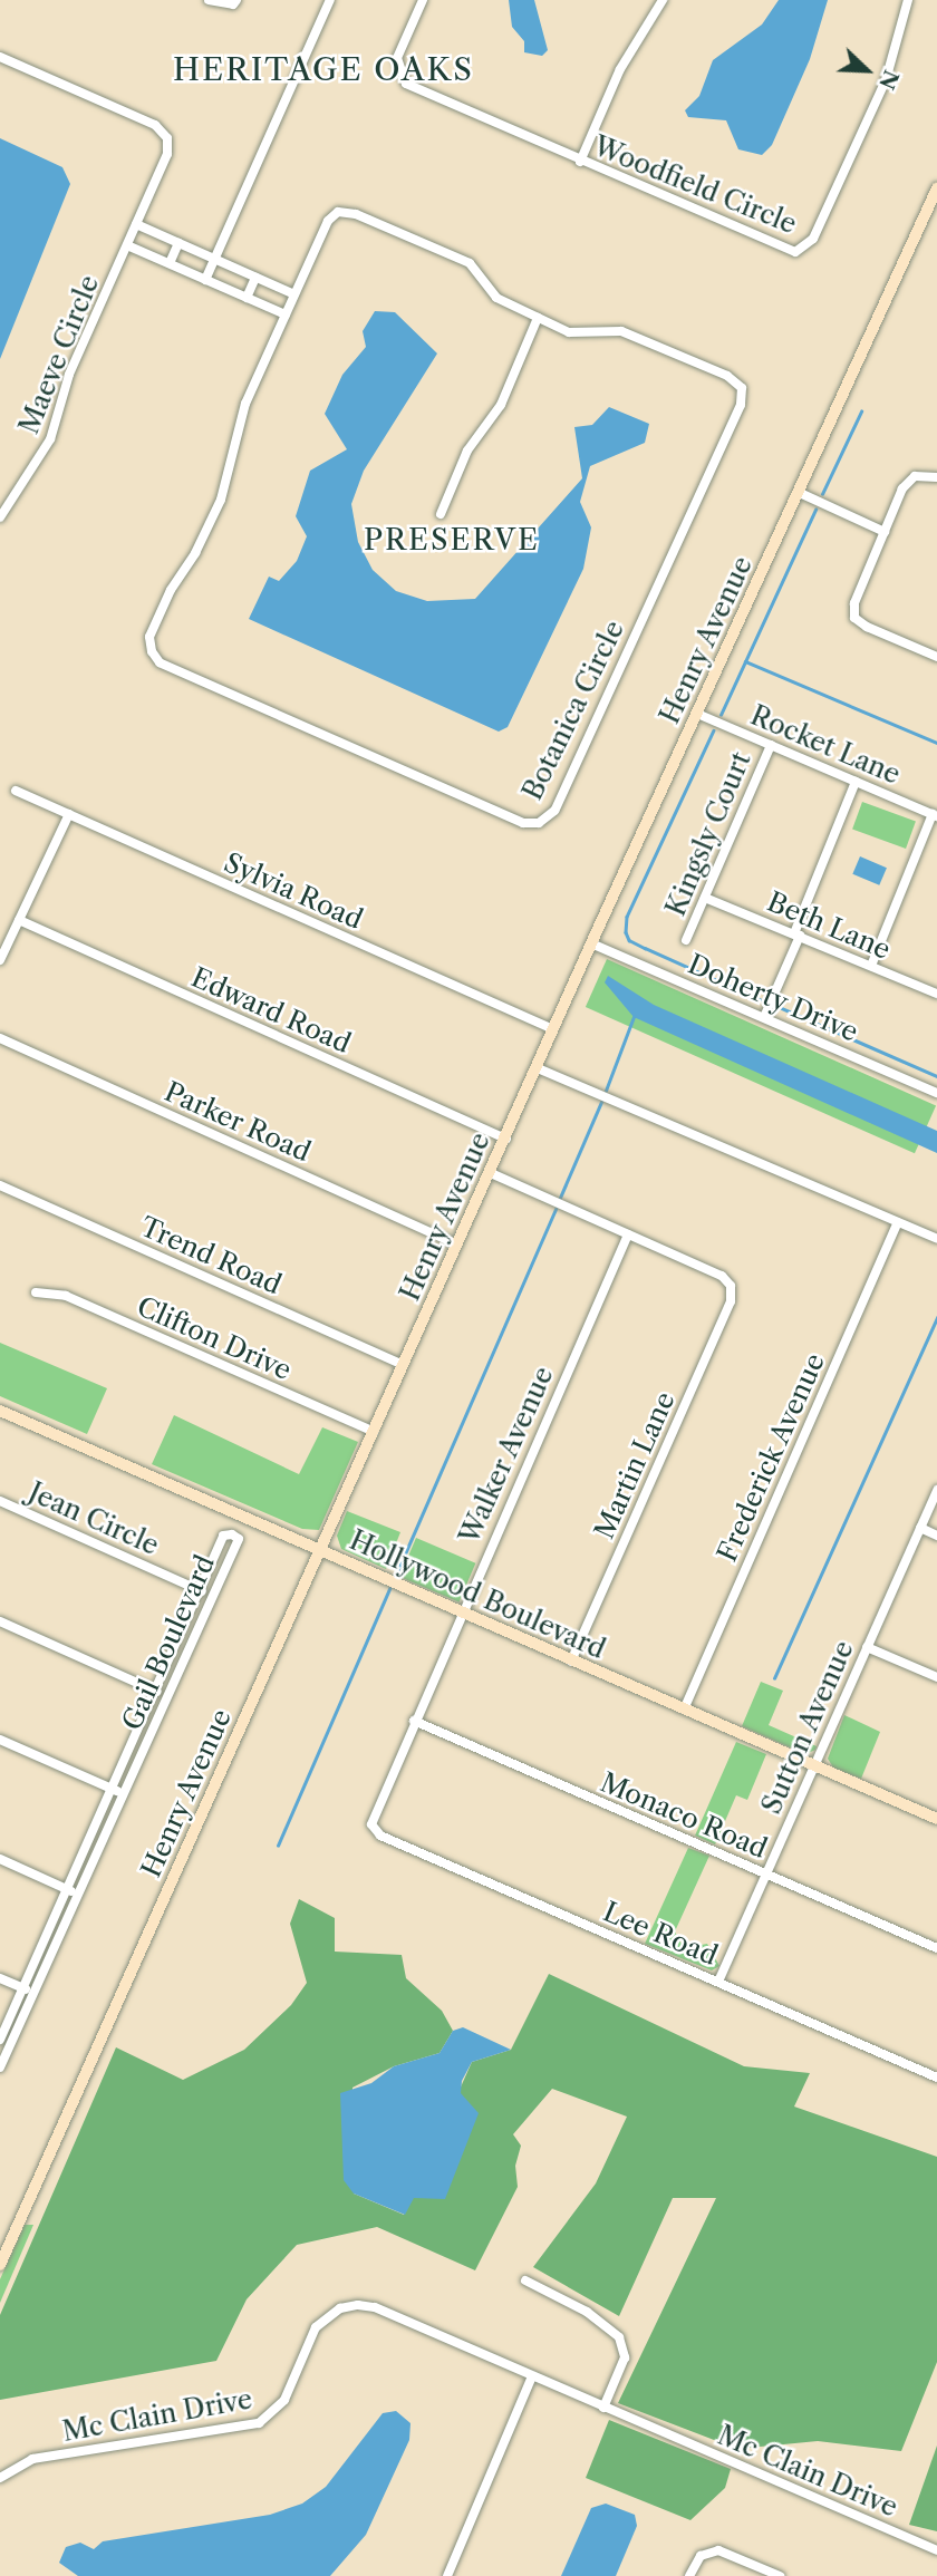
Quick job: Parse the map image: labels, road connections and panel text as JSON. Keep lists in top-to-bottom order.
{
  "streets": {
    "street": [
      "Woodfield Circle",
      "Maeve Circle",
      "Henry Avenue",
      "Botanica Circle",
      "Rocket Lane",
      "Kingsly Court",
      "Sylvia Road",
      "Beth Lane",
      "Doherty Drive",
      "Edward Road",
      "Parker Road",
      "Trend Road",
      "Clifton Drive",
      "Walker Avenue",
      "Frederick Avenue",
      "Martin Lane",
      "Jean Circle",
      "Hollywood Boulevard",
      "Gail Boulevard",
      "Sutton Avenue",
      "Monaco Road",
      "Lee Road",
      "Mc Clain Drive"
    ]
  },
  "crossings": [
    ["Henry Avenue", "Rocket Lane"],
    ["Henry Avenue", "Sylvia Road"],
    ["Henry Avenue", "Doherty Drive"],
    ["Henry Avenue", "Edward Road"],
    ["Henry Avenue", "Parker Road"],
    ["Henry Avenue", "Trend Road"],
    ["Henry Avenue", "Clifton Drive"],
    ["Henry Avenue", "Hollywood Boulevard"],
    ["Rocket Lane", "Kingsly Court"],
    ["Kingsly Court", "Beth Lane"],
    ["Walker Avenue", "Martin Lane"],
    ["Walker Avenue", "Hollywood Boulevard"],
    ["Walker Avenue", "Monaco Road"],
    ["Walker Avenue", "Lee Road"],
    ["Frederick Avenue", "Hollywood Boulevard"],
    ["Martin Lane", "Hollywood Boulevard"],
    ["Jean Circle", "Gail Boulevard"],
    ["Hollywood Boulevard", "Sutton Avenue"],
    ["Sutton Avenue", "Monaco Road"],
    ["Sutton Avenue", "Lee Road"]
  ],
  "districts": ["HERITAGE OAKS", "PRESERVE"],
  "north": "bottom right"
}
